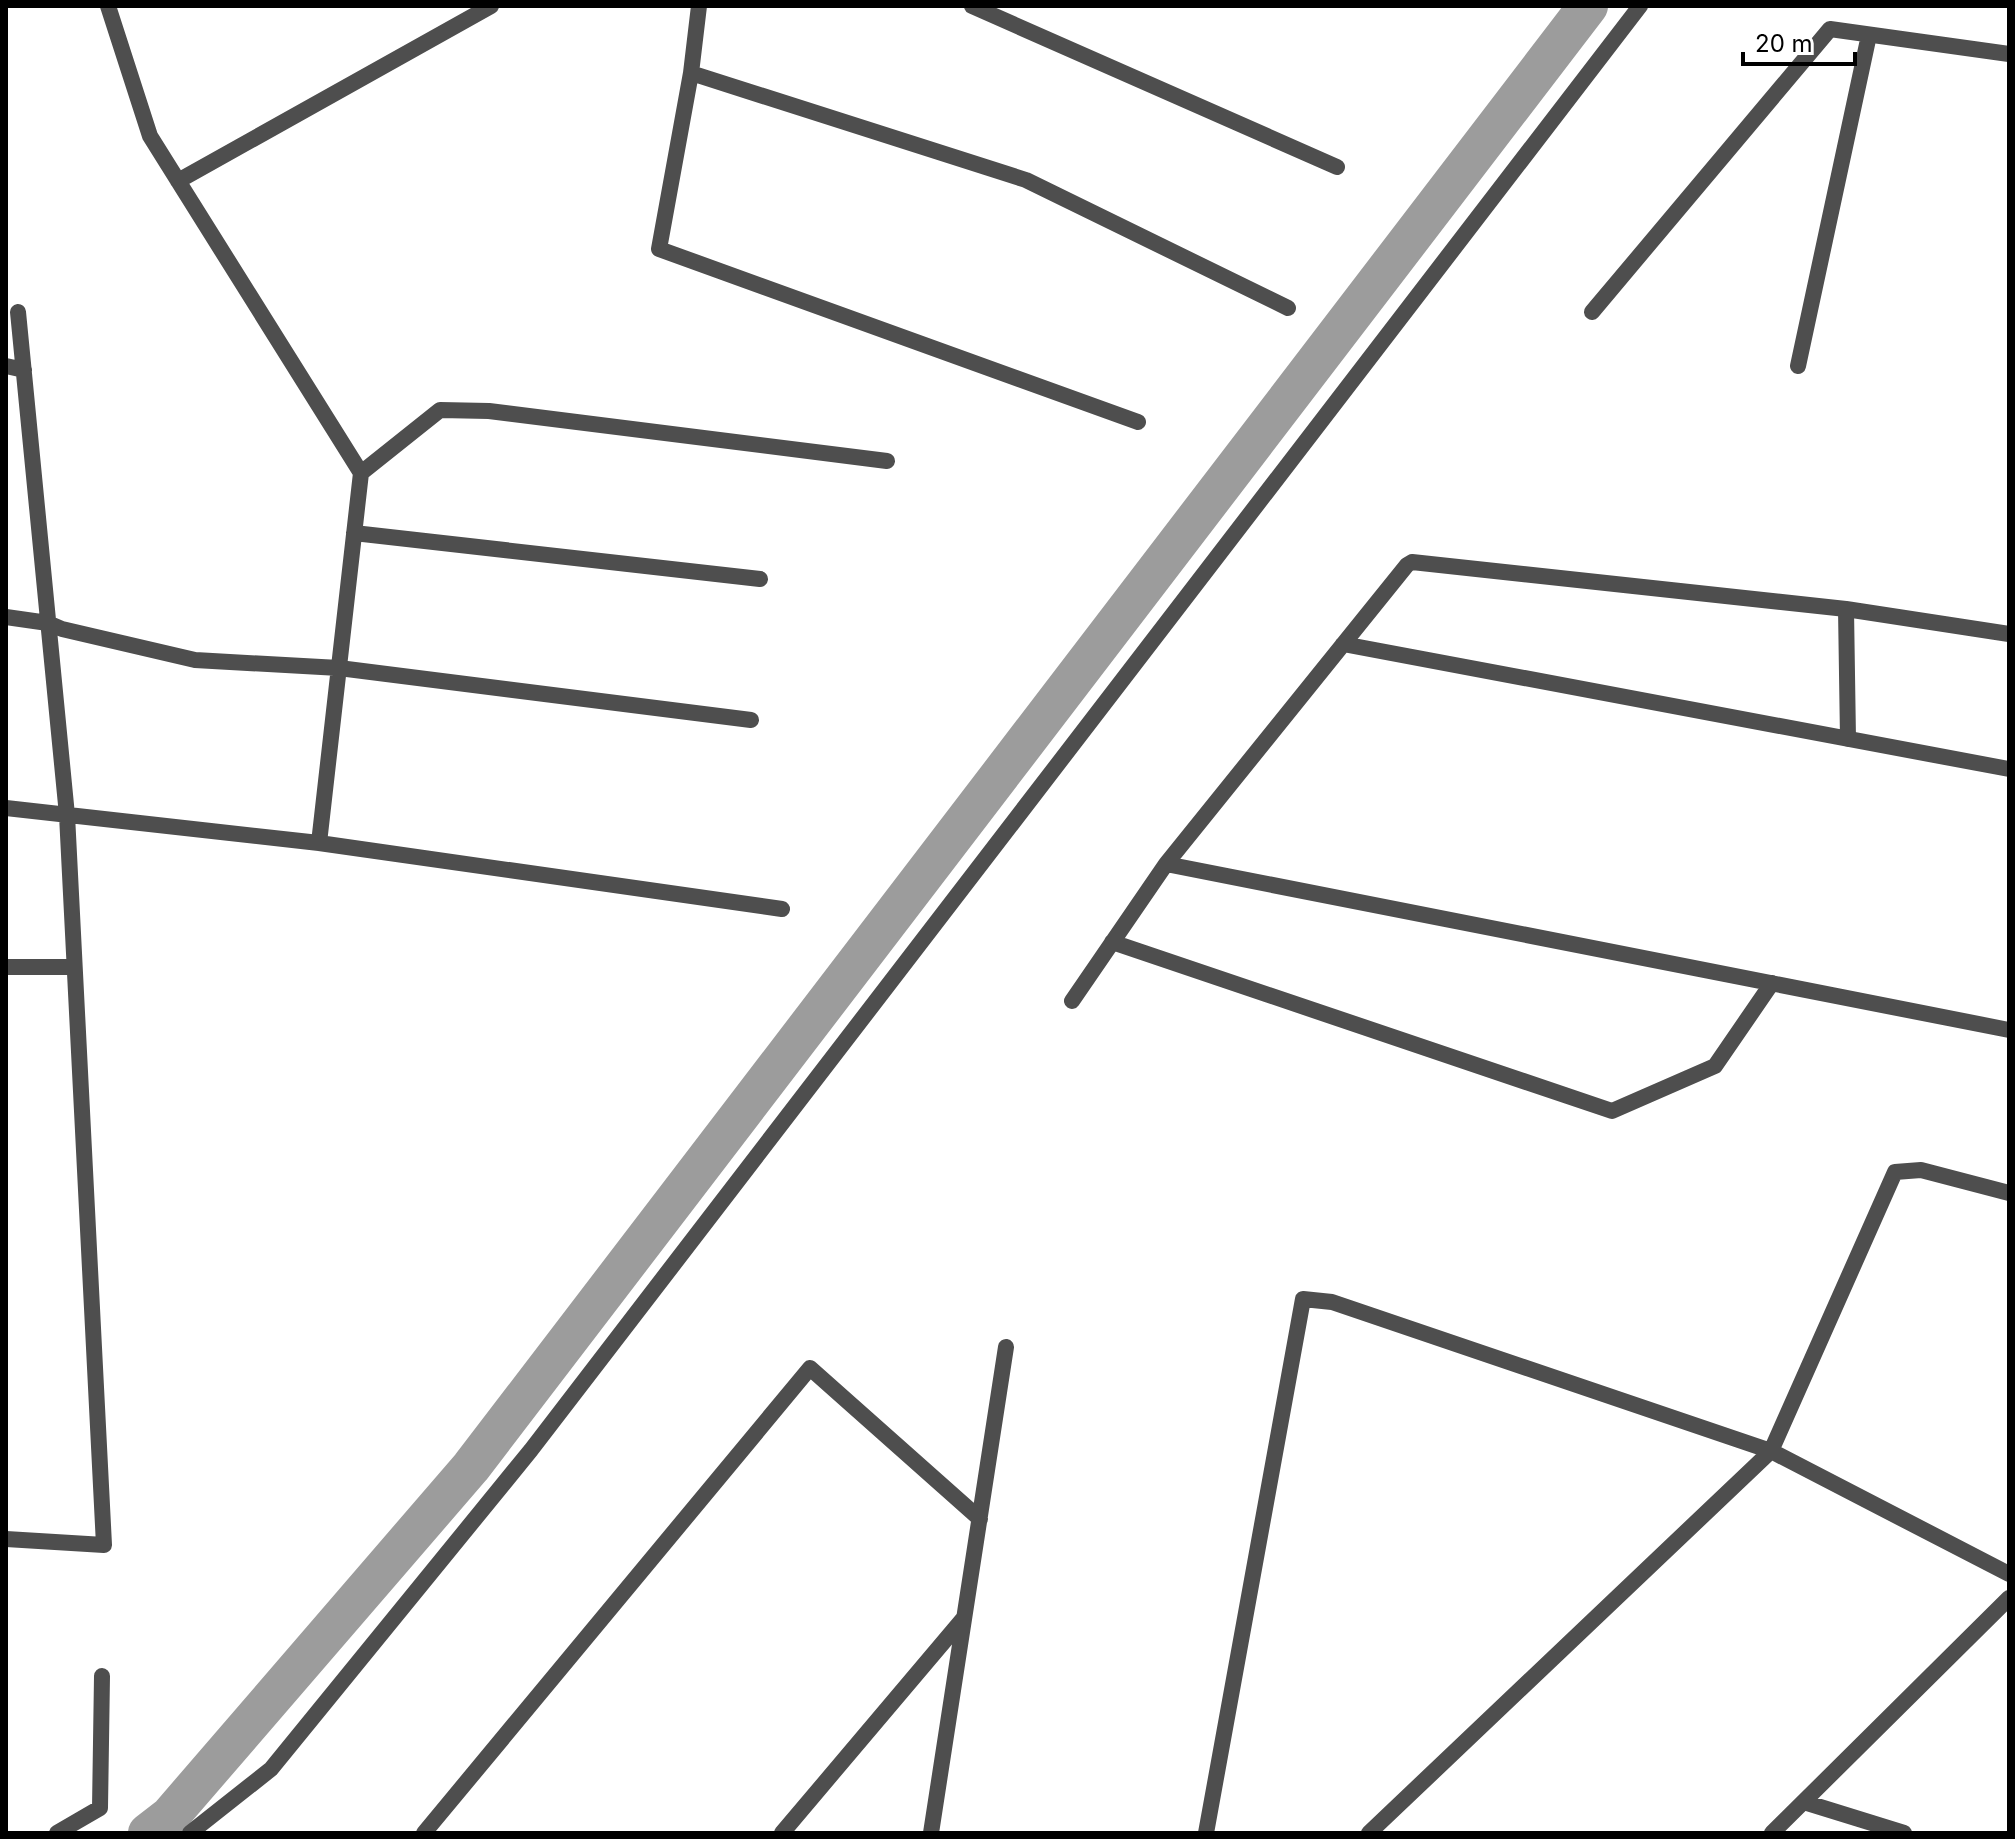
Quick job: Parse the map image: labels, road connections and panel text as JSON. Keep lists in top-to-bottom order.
{
  "scale_bar": "20 m"
}
